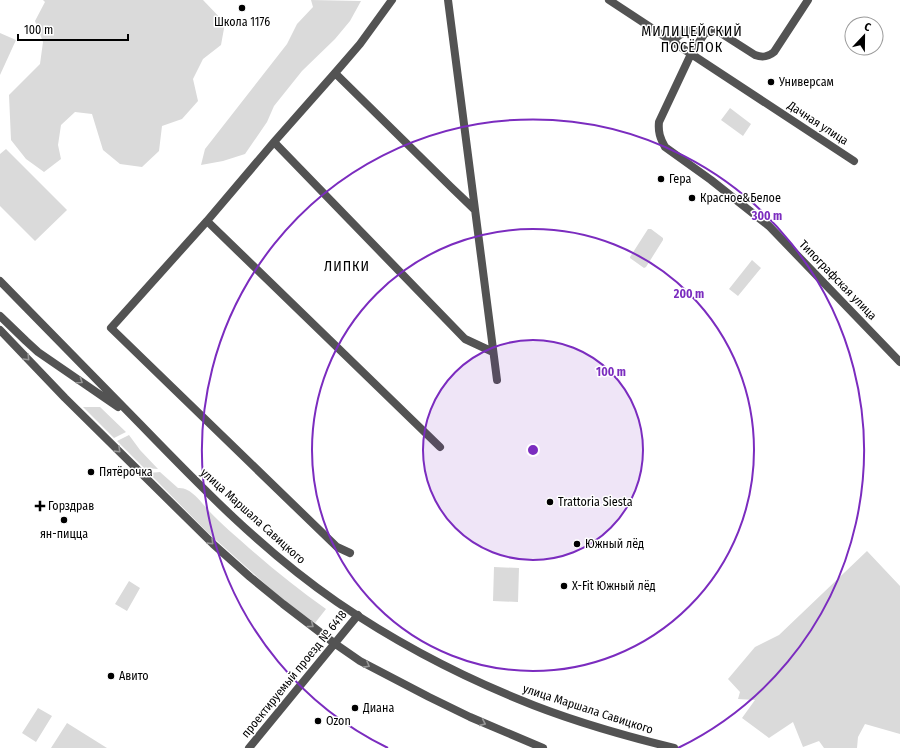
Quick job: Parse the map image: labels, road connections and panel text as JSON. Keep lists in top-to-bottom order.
{
  "streets": {
    "street": [
      "Дачная улица",
      "Типографская улица",
      "улица Маршала Савицкого",
      "проектируемый проезд № 6418"
    ]
  },
  "crossings": [
    ["Дачная улица", "Типографская улица"],
    ["улица Маршала Савицкого", "проектируемый проезд № 6418"]
  ],
  "districts": ["МИЛИЦЕЙСКИЙ ПОСЁЛОК", "ЛИПКИ"],
  "places": {
    "other": [
      "Школа 1176",
      "Универсам",
      "Гера",
      "Красное&Белое",
      "Пятёрочка",
      "Trattoria Siesta",
      "ян-пицца",
      "Южный лёд",
      "X-Fit Южный лёд",
      "Авито",
      "Диана",
      "Ozon"
    ],
    "health": ["Горздрав"]
  },
  "scale_bar": "100 m",
  "north": "top",
  "rings": ["300 m", "200 m", "100 m"]
}
